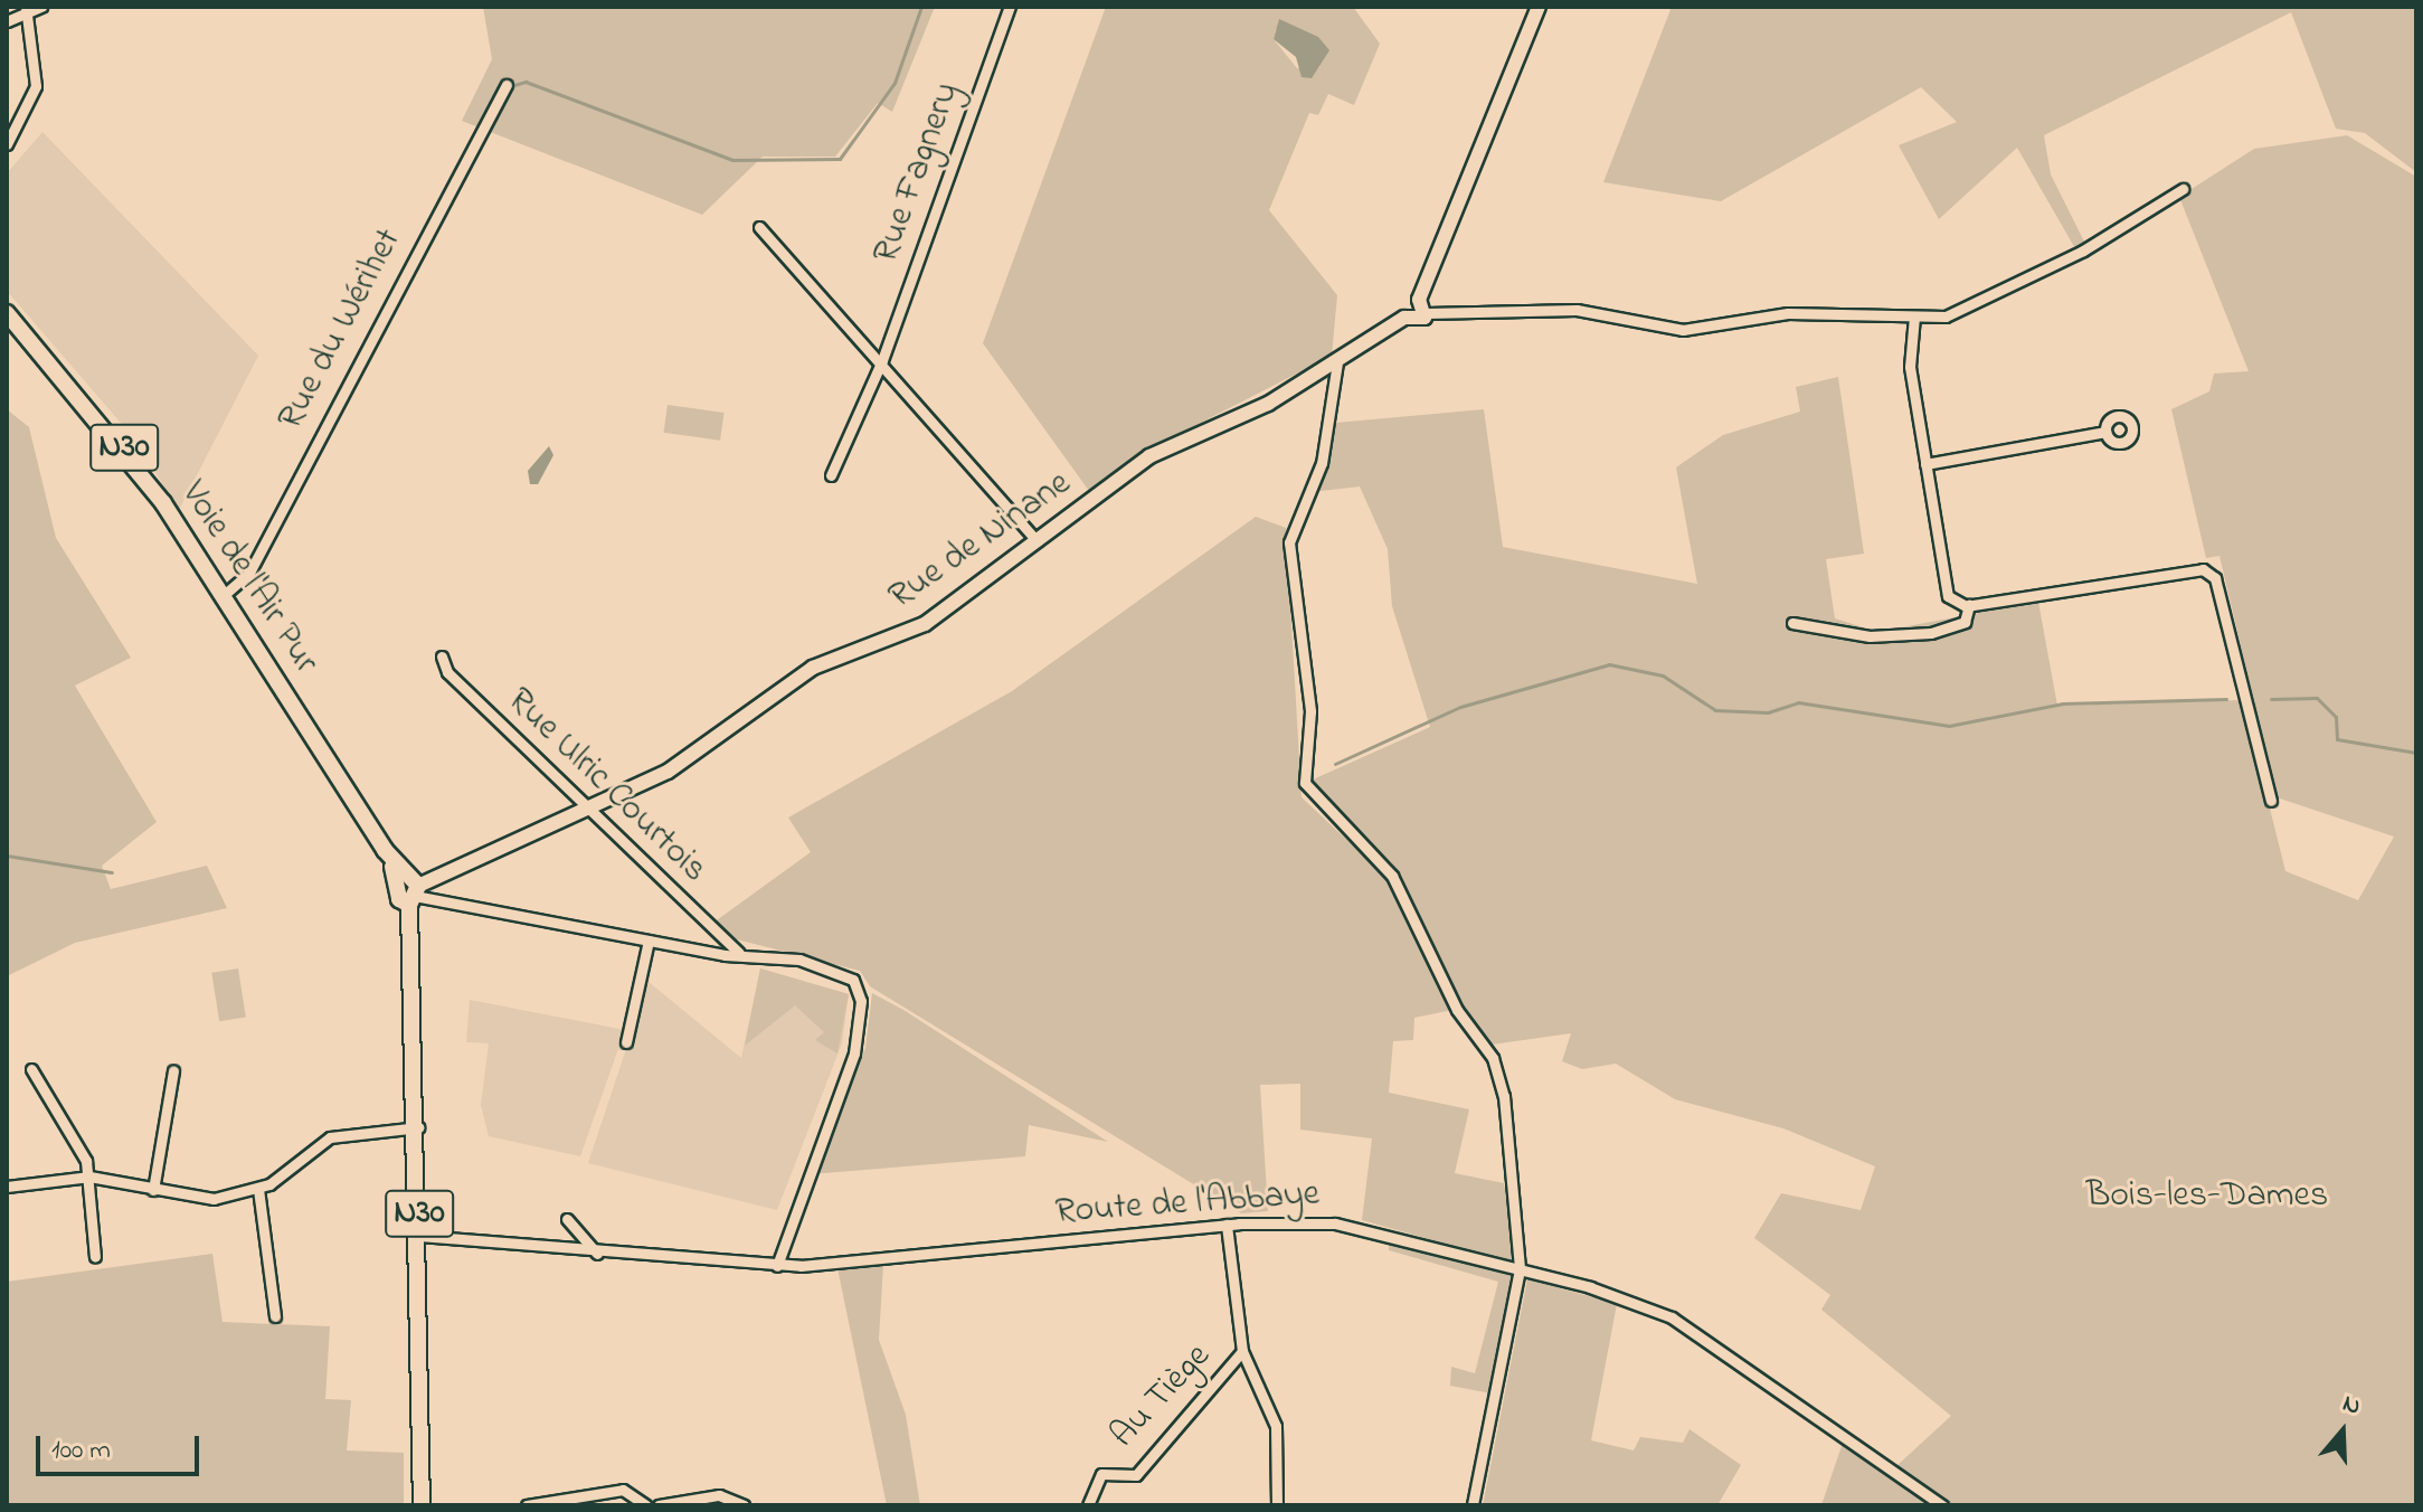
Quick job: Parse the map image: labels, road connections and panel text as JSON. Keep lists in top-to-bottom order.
{
  "streets": {
    "main road": ["N30", "Voie de l'Air Pur"],
    "street": [
      "Rue Fagnery",
      "Rue du Wérihet",
      "Rue de Ninane",
      "Rue Ulric Courtois",
      "Route de l'Abbaye",
      "Au Tiège"
    ]
  },
  "crossings": [
    ["Rue du Wérihet", "Voie de l'Air Pur"],
    ["N30", "Rue de Ninane"],
    ["N30", "Voie de l'Air Pur"],
    ["N30", "Route de l'Abbaye"],
    ["Rue de Ninane", "Voie de l'Air Pur"],
    ["Rue de Ninane", "Rue Ulric Courtois"],
    ["Route de l'Abbaye", "Au Tiège"]
  ],
  "parks": ["Bois-les-Dames"],
  "scale_bar": "100 m",
  "north": "top"
}
